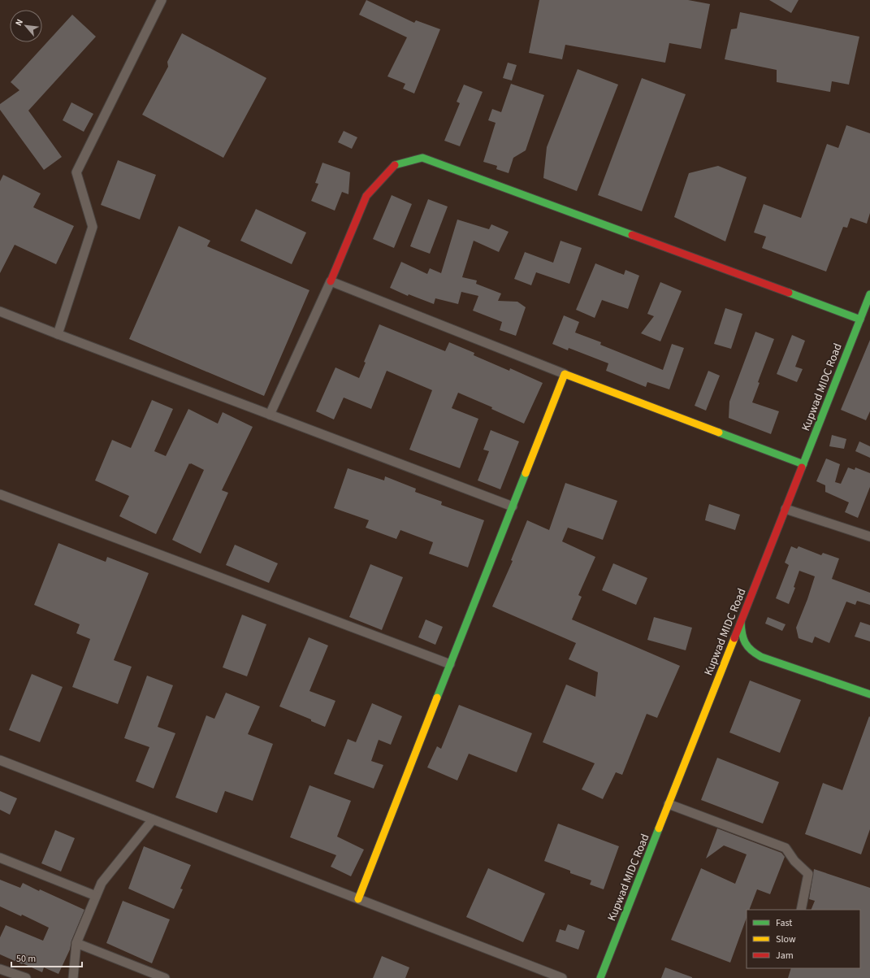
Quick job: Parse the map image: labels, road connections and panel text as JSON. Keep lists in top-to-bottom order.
{
  "streets": {
    "street": ["Kupwad MIDC Road"]
  },
  "legend": ["Fast", "Slow", "Jam"],
  "scale_bar": "50 m",
  "north": "top left"
}
